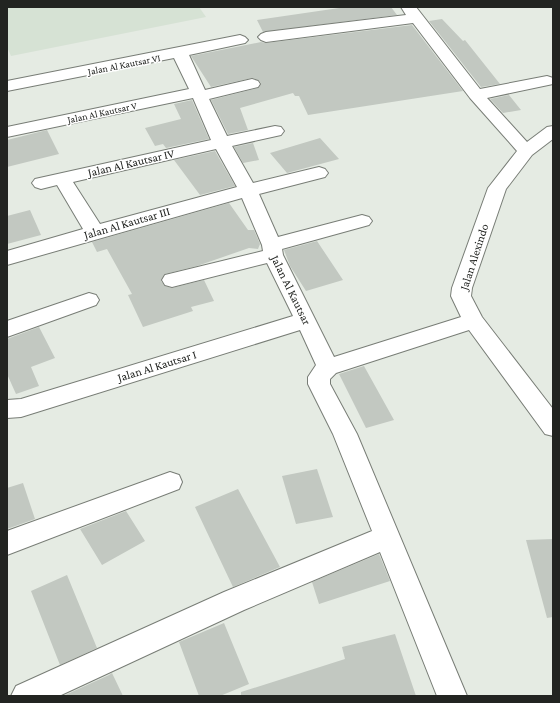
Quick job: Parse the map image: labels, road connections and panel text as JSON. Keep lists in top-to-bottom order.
{
  "streets": {
    "street": [
      "Jalan Al Kautsar VI",
      "Jalan Al Kautsar V",
      "Jalan Al Kautsar IV",
      "Jalan Al Kautsar III",
      "Jalan Alexindo",
      "Jalan Al Kautsar",
      "Jalan Al Kautsar I"
    ]
  },
  "crossings": [
    ["Jalan Al Kautsar VI", "Jalan Al Kautsar"],
    ["Jalan Al Kautsar V", "Jalan Al Kautsar"],
    ["Jalan Al Kautsar IV", "Jalan Al Kautsar"],
    ["Jalan Al Kautsar III", "Jalan Al Kautsar"],
    ["Jalan Al Kautsar", "Jalan Al Kautsar I"]
  ]
}
